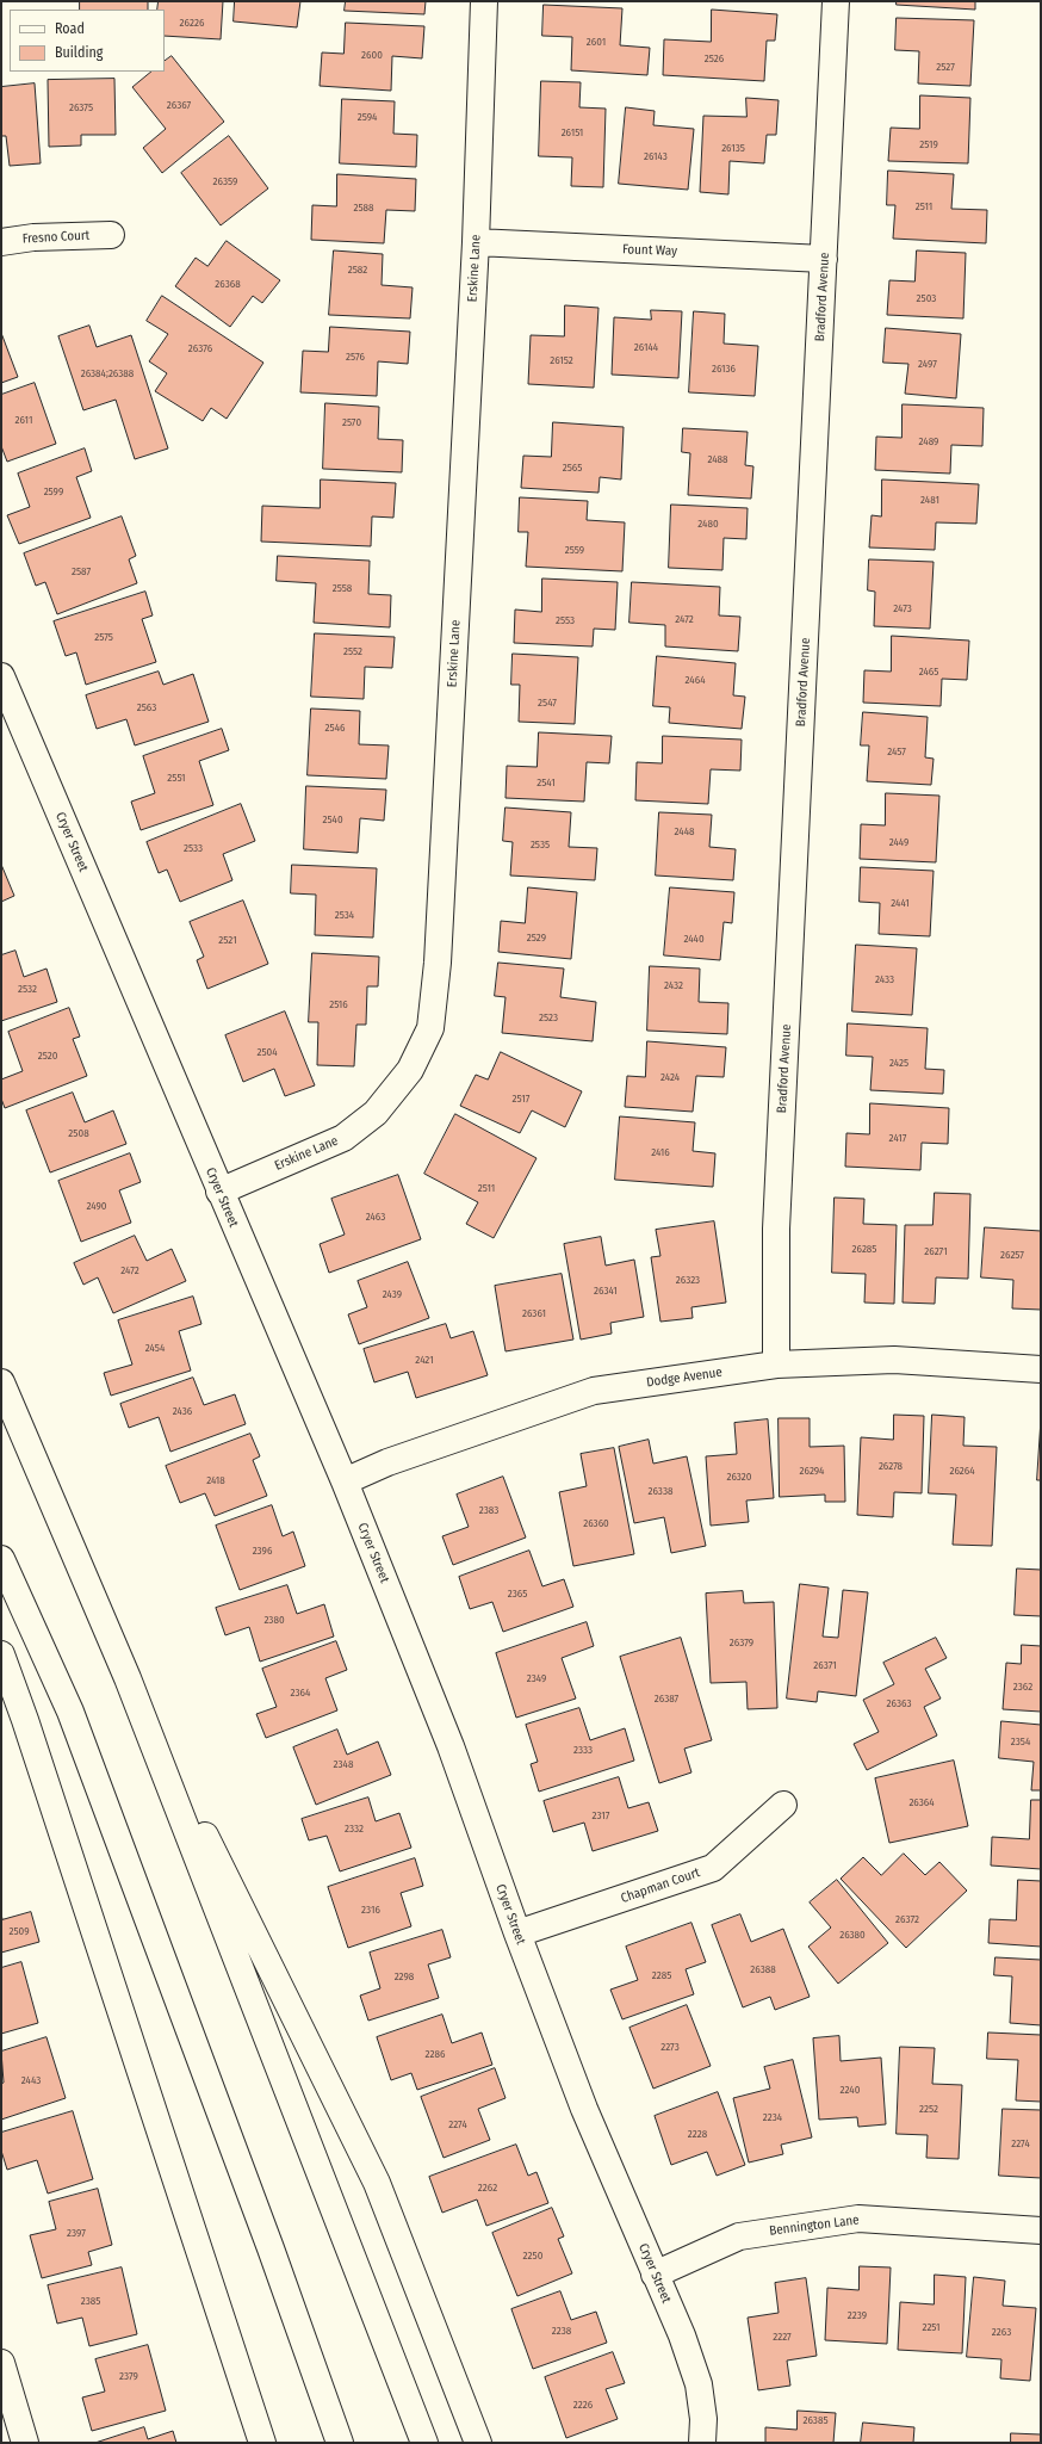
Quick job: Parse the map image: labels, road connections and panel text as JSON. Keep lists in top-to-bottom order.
{
  "streets": {
    "main road": [
      "Fresno Court",
      "Fount Way",
      "Erskine Lane",
      "Bradford Avenue",
      "Cryer Street",
      "Dodge Avenue",
      "Chapman Court",
      "Bennington Lane"
    ]
  },
  "crossings": [
    ["Fount Way", "Erskine Lane"],
    ["Fount Way", "Bradford Avenue"],
    ["Erskine Lane", "Cryer Street"],
    ["Bradford Avenue", "Dodge Avenue"],
    ["Cryer Street", "Dodge Avenue"],
    ["Cryer Street", "Chapman Court"],
    ["Cryer Street", "Bennington Lane"]
  ],
  "house_numbers": [
    "26226",
    "2601",
    "2600",
    "2526",
    "2527",
    "26367",
    "26375",
    "2594",
    "26151",
    "2519",
    "26135",
    "26143",
    "26359",
    "2511",
    "2588",
    "2582",
    "26368",
    "2503",
    "26144",
    "26376",
    "2576",
    "26152",
    "2497",
    "26136",
    "26384;26388",
    "2611",
    "2570",
    "2489",
    "2488",
    "2565",
    "2599",
    "2481",
    "2480",
    "2559",
    "2587",
    "2558",
    "2473",
    "2472",
    "2553",
    "2575",
    "2552",
    "2465",
    "2464",
    "2547",
    "2563",
    "2546",
    "2457",
    "2551",
    "2541",
    "2540",
    "2448",
    "2449",
    "2535",
    "2533",
    "2441",
    "2534",
    "2529",
    "2440",
    "2521",
    "2433",
    "2432",
    "2532",
    "2516",
    "2523",
    "2504",
    "2520",
    "2425",
    "2424",
    "2517",
    "2508",
    "2417",
    "2416",
    "2511",
    "2490",
    "2463",
    "26285",
    "26271",
    "26257",
    "2472",
    "26323",
    "26341",
    "2439",
    "26361",
    "2454",
    "2421",
    "2436",
    "26278",
    "26294",
    "26264",
    "26320",
    "2418",
    "26338",
    "2383",
    "26360",
    "2396",
    "2365",
    "2380",
    "26379",
    "26371",
    "2349",
    "2362",
    "2364",
    "26387",
    "26363",
    "2354",
    "2333",
    "2348",
    "26364",
    "2317",
    "2332",
    "2316",
    "26372",
    "2509",
    "26380",
    "26388",
    "2285",
    "2298",
    "2273",
    "2286",
    "2443",
    "2240",
    "2252",
    "2234",
    "2274",
    "2228",
    "2274",
    "2262",
    "2397",
    "2250",
    "2385",
    "2239",
    "2251",
    "2238",
    "2263",
    "2227",
    "2379",
    "2226",
    "26385"
  ],
  "legend": ["Road", "Building"]
}
